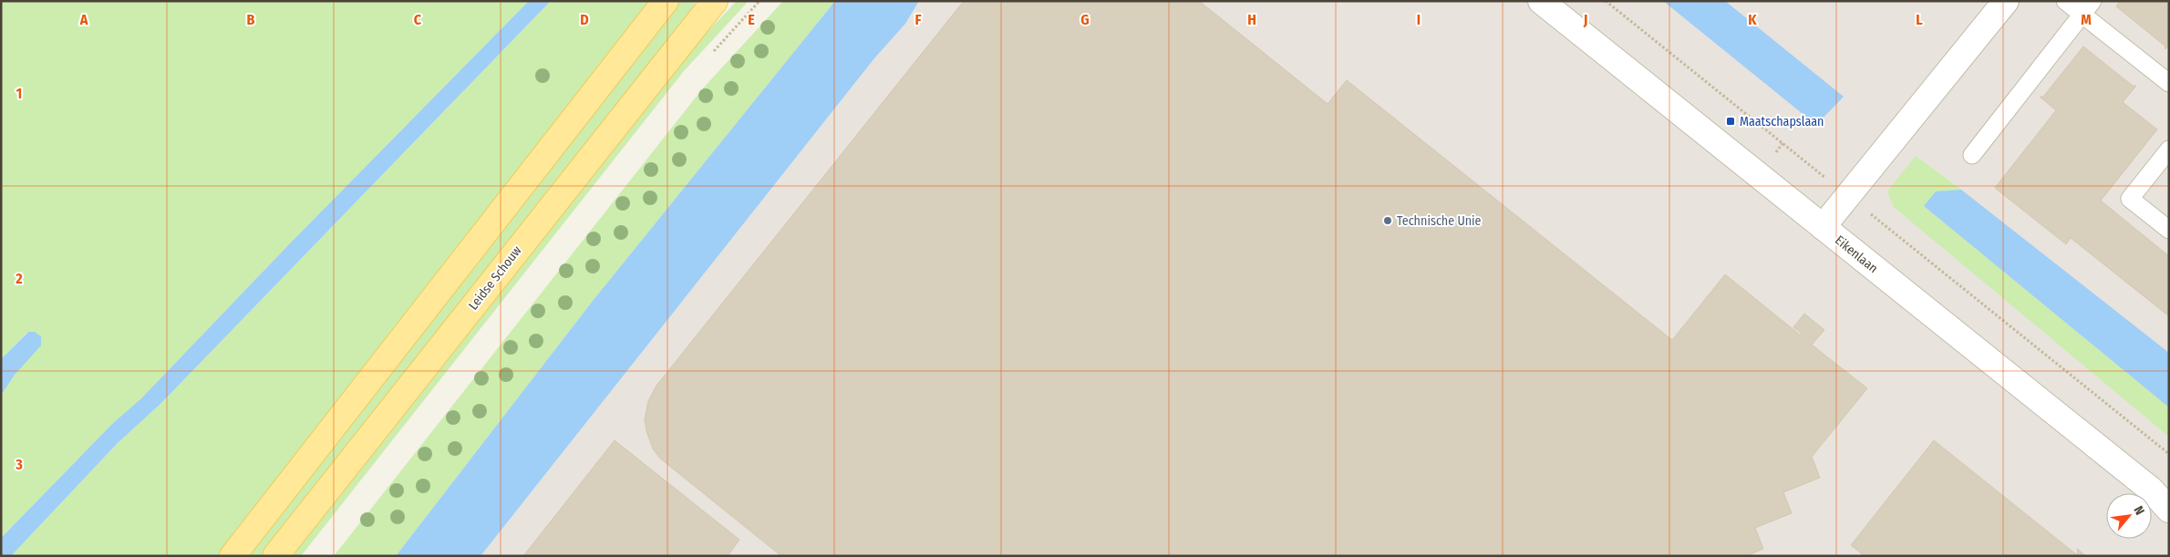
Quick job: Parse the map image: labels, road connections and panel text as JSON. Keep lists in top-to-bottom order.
{
  "streets": {
    "main road": ["Leidse Schouw"],
    "street": ["Eikenlaan"]
  },
  "places": {
    "transit": ["Maatschapslaan"],
    "other": ["Technische Unie"]
  },
  "north": "top right",
  "grid": {
    "columns": [
      "A",
      "B",
      "C",
      "D",
      "E",
      "F",
      "G",
      "H",
      "I",
      "J",
      "K",
      "L",
      "M"
    ],
    "rows": ["1", "2", "3"]
  }
}
